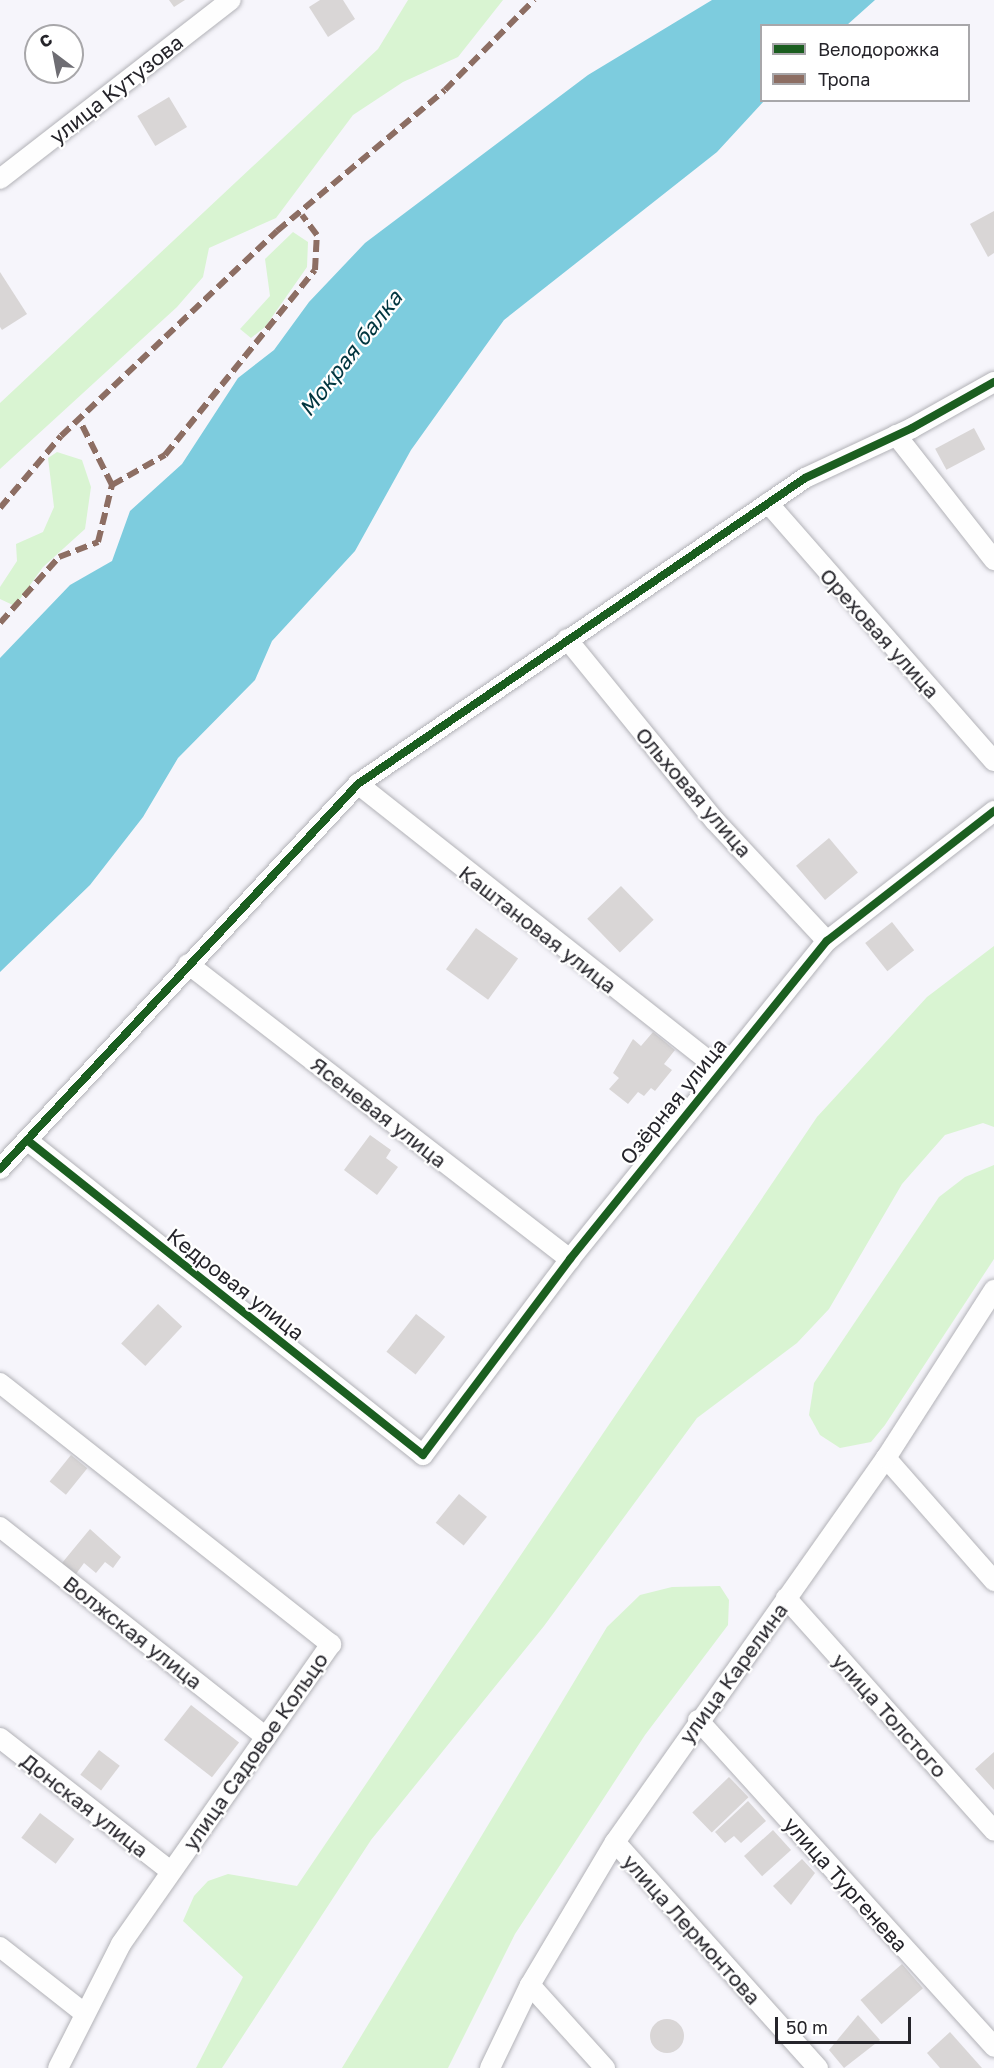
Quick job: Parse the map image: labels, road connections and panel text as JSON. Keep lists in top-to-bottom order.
{
  "streets": {
    "street": [
      "улица Кутузова",
      "Ореховая улица",
      "Ольховая улица",
      "Каштановая улица",
      "Озёрная улица",
      "Ясеневая улица",
      "Кедровая улица",
      "Волжская улица",
      "улица Карелина",
      "улица Толстого",
      "улица Садовое Кольцо",
      "Донская улица",
      "улица Тургенева",
      "улица Лермонтова"
    ]
  },
  "crossings": [
    ["Ольховая улица", "Озёрная улица"],
    ["Каштановая улица", "Озёрная улица"],
    ["Озёрная улица", "Ясеневая улица"],
    ["Озёрная улица", "Кедровая улица"],
    ["Волжская улица", "улица Садовое Кольцо"],
    ["улица Карелина", "улица Толстого"],
    ["улица Карелина", "улица Тургенева"],
    ["улица Карелина", "улица Лермонтова"],
    ["улица Садовое Кольцо", "Донская улица"]
  ],
  "water": ["Мокрая балка"],
  "legend": ["Велодорожка", "Тропа"],
  "scale_bar": "50 m",
  "north": "top left"
}
